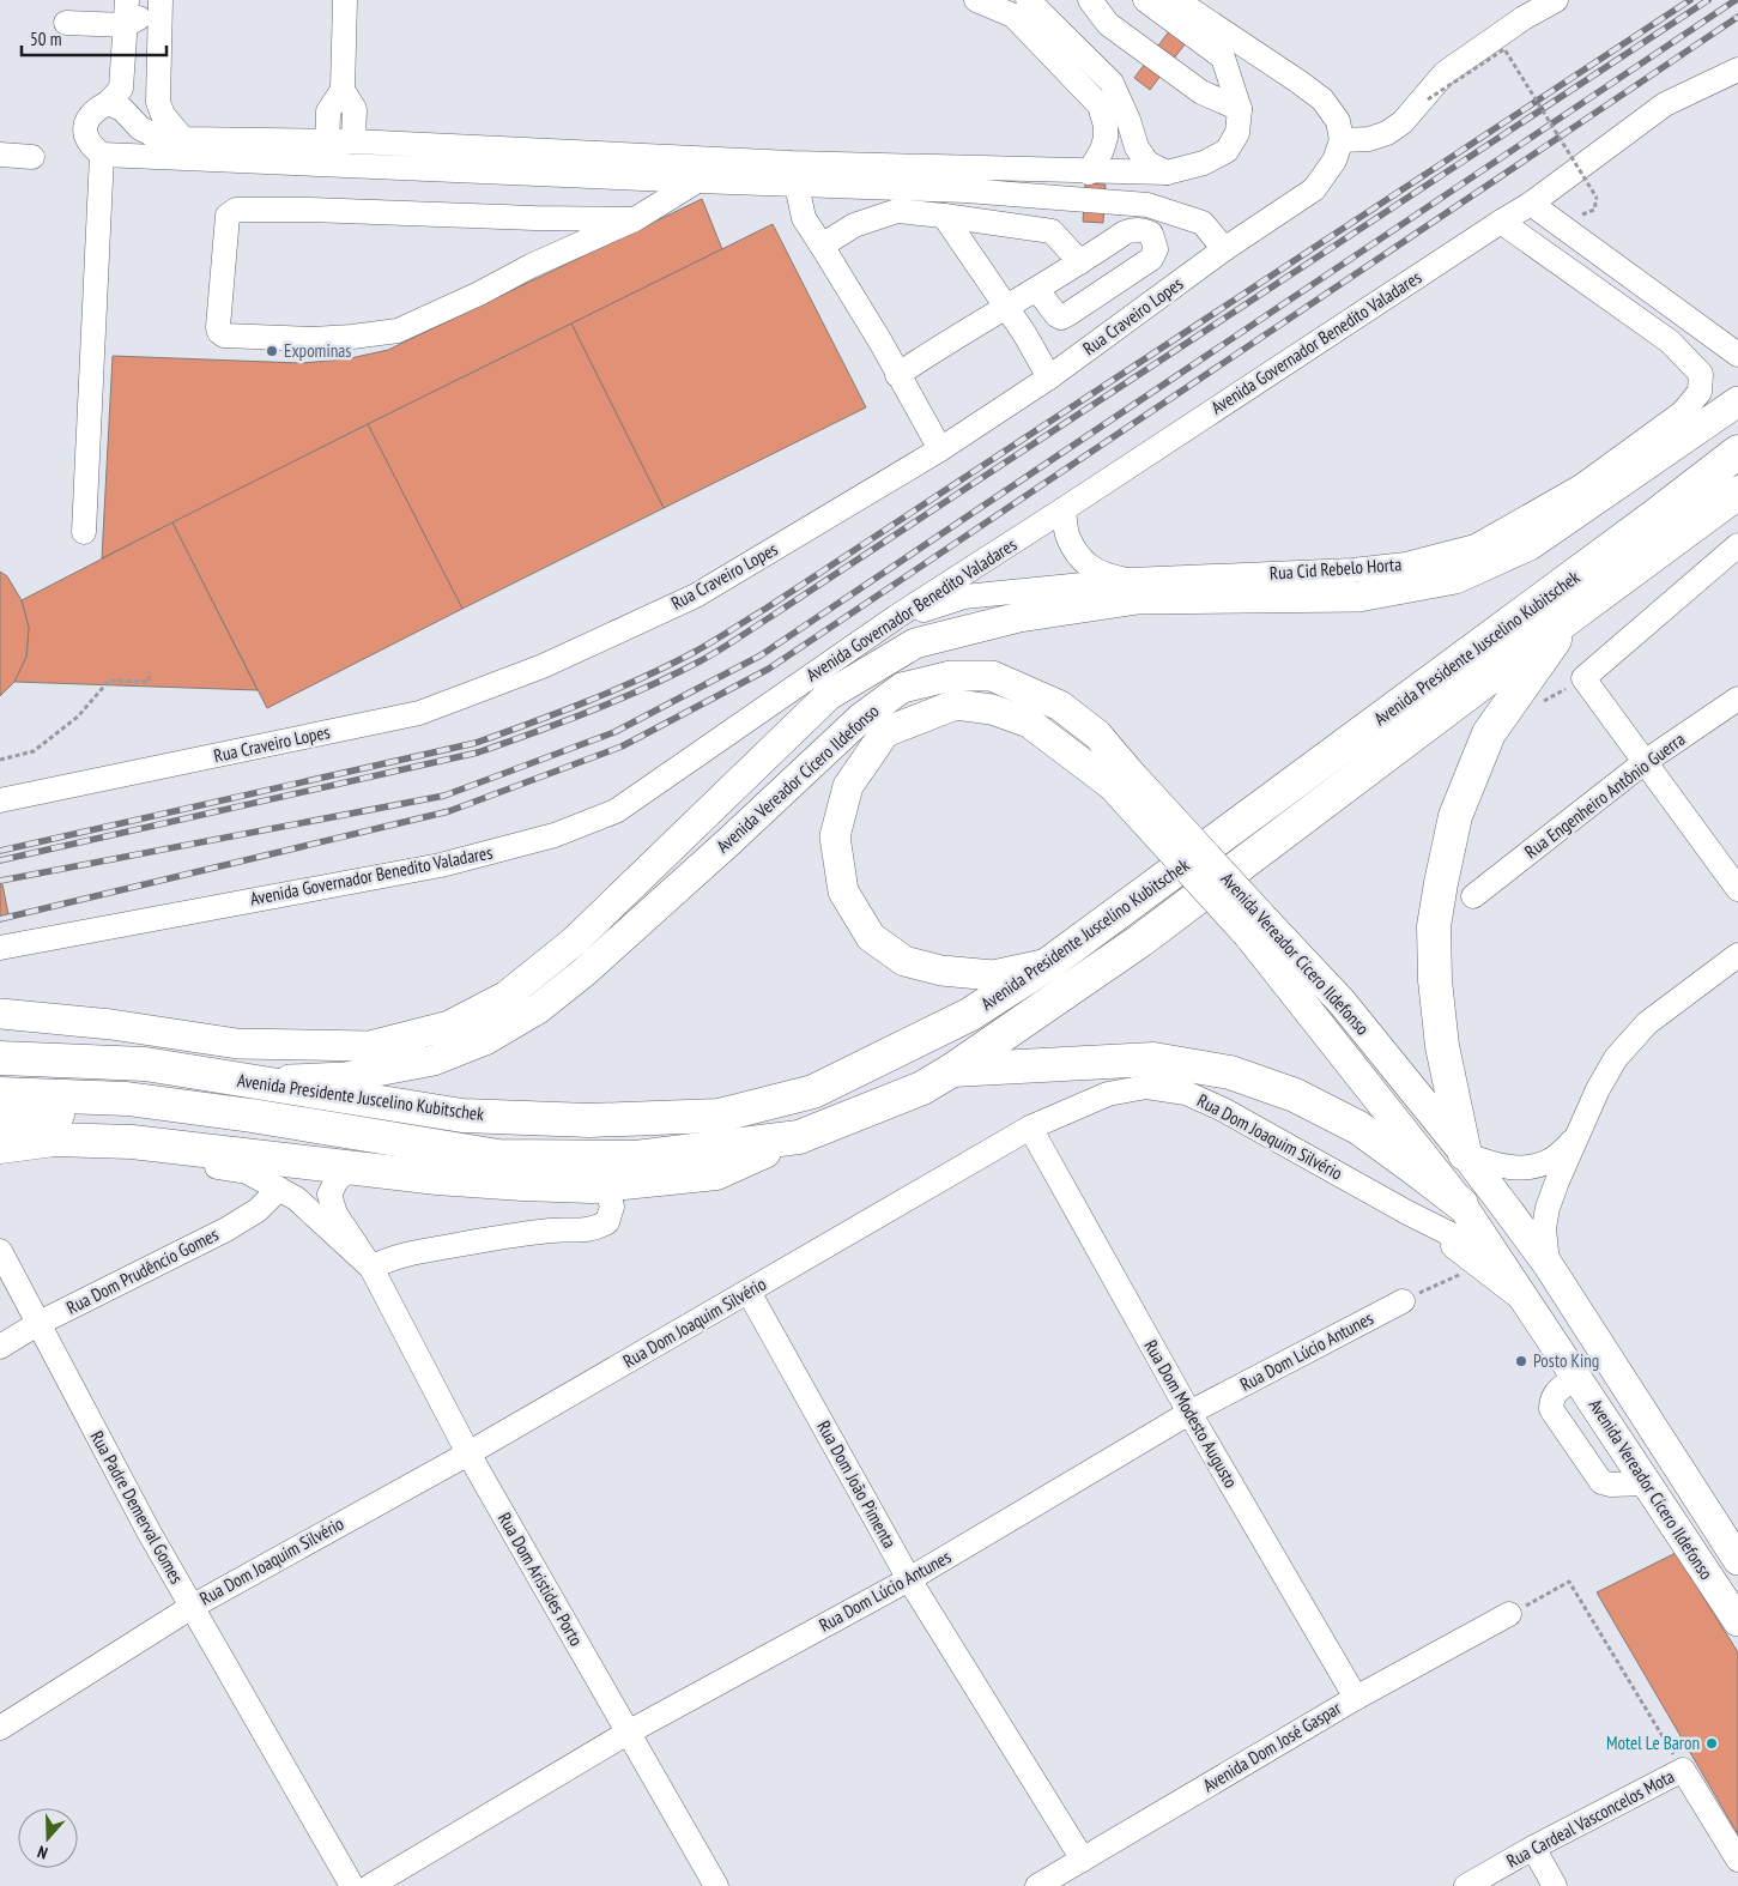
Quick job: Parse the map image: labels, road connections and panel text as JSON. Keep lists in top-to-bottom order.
{
  "streets": {
    "highway": ["Avenida Presidente Juscelino Kubitschek"],
    "main road": ["Avenida Vereador Cícero Ildefonso"],
    "street": [
      "Rua Craveiro Lopes",
      "Avenida Governador Benedito Valadares",
      "Rua Cid Rebelo Horta",
      "Rua Engenheiro Antônio Guerra",
      "Rua Dom Joaquim Silvério",
      "Rua Dom Prudêncio Gomes",
      "Rua Dom Lúcio Antunes",
      "Rua Dom Modesto Augusto",
      "Rua Dom João Pimenta",
      "Rua Padre Demerval Gomes",
      "Rua Dom Aristides Porto",
      "Avenida Dom José Gaspar",
      "Rua Cardeal Vasconcelos Mota"
    ]
  },
  "crossings": [
    ["Avenida Governador Benedito Valadares", "Rua Cid Rebelo Horta"],
    ["Avenida Presidente Juscelino Kubitschek", "Avenida Vereador Cícero Ildefonso"],
    ["Avenida Vereador Cícero Ildefonso", "Rua Dom Joaquim Silvério"],
    ["Rua Dom Joaquim Silvério", "Rua Dom Modesto Augusto"],
    ["Rua Dom Joaquim Silvério", "Rua Dom João Pimenta"],
    ["Rua Dom Joaquim Silvério", "Rua Padre Demerval Gomes"],
    ["Rua Dom Joaquim Silvério", "Rua Dom Aristides Porto"],
    ["Rua Dom Prudêncio Gomes", "Rua Padre Demerval Gomes"],
    ["Rua Dom Prudêncio Gomes", "Rua Dom Aristides Porto"],
    ["Rua Dom Lúcio Antunes", "Rua Dom Modesto Augusto"],
    ["Rua Dom Lúcio Antunes", "Rua Dom João Pimenta"],
    ["Rua Dom Lúcio Antunes", "Rua Dom Aristides Porto"],
    ["Rua Dom Modesto Augusto", "Avenida Dom José Gaspar"],
    ["Rua Dom João Pimenta", "Avenida Dom José Gaspar"]
  ],
  "places": ["Expominas", "Posto King", "Motel Le Baron"],
  "scale_bar": "50 m",
  "north": "bottom"
}
